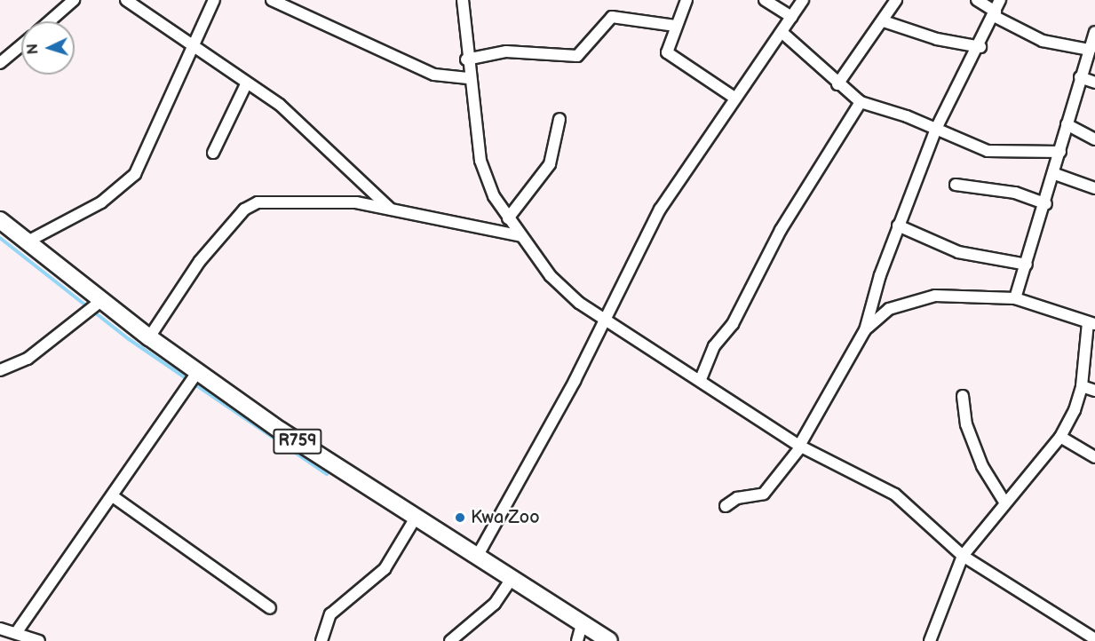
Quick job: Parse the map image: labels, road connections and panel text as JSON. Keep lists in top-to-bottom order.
{
  "streets": {
    "main road": ["R759"]
  },
  "places": ["Kwa Zoo"],
  "north": "left"
}
